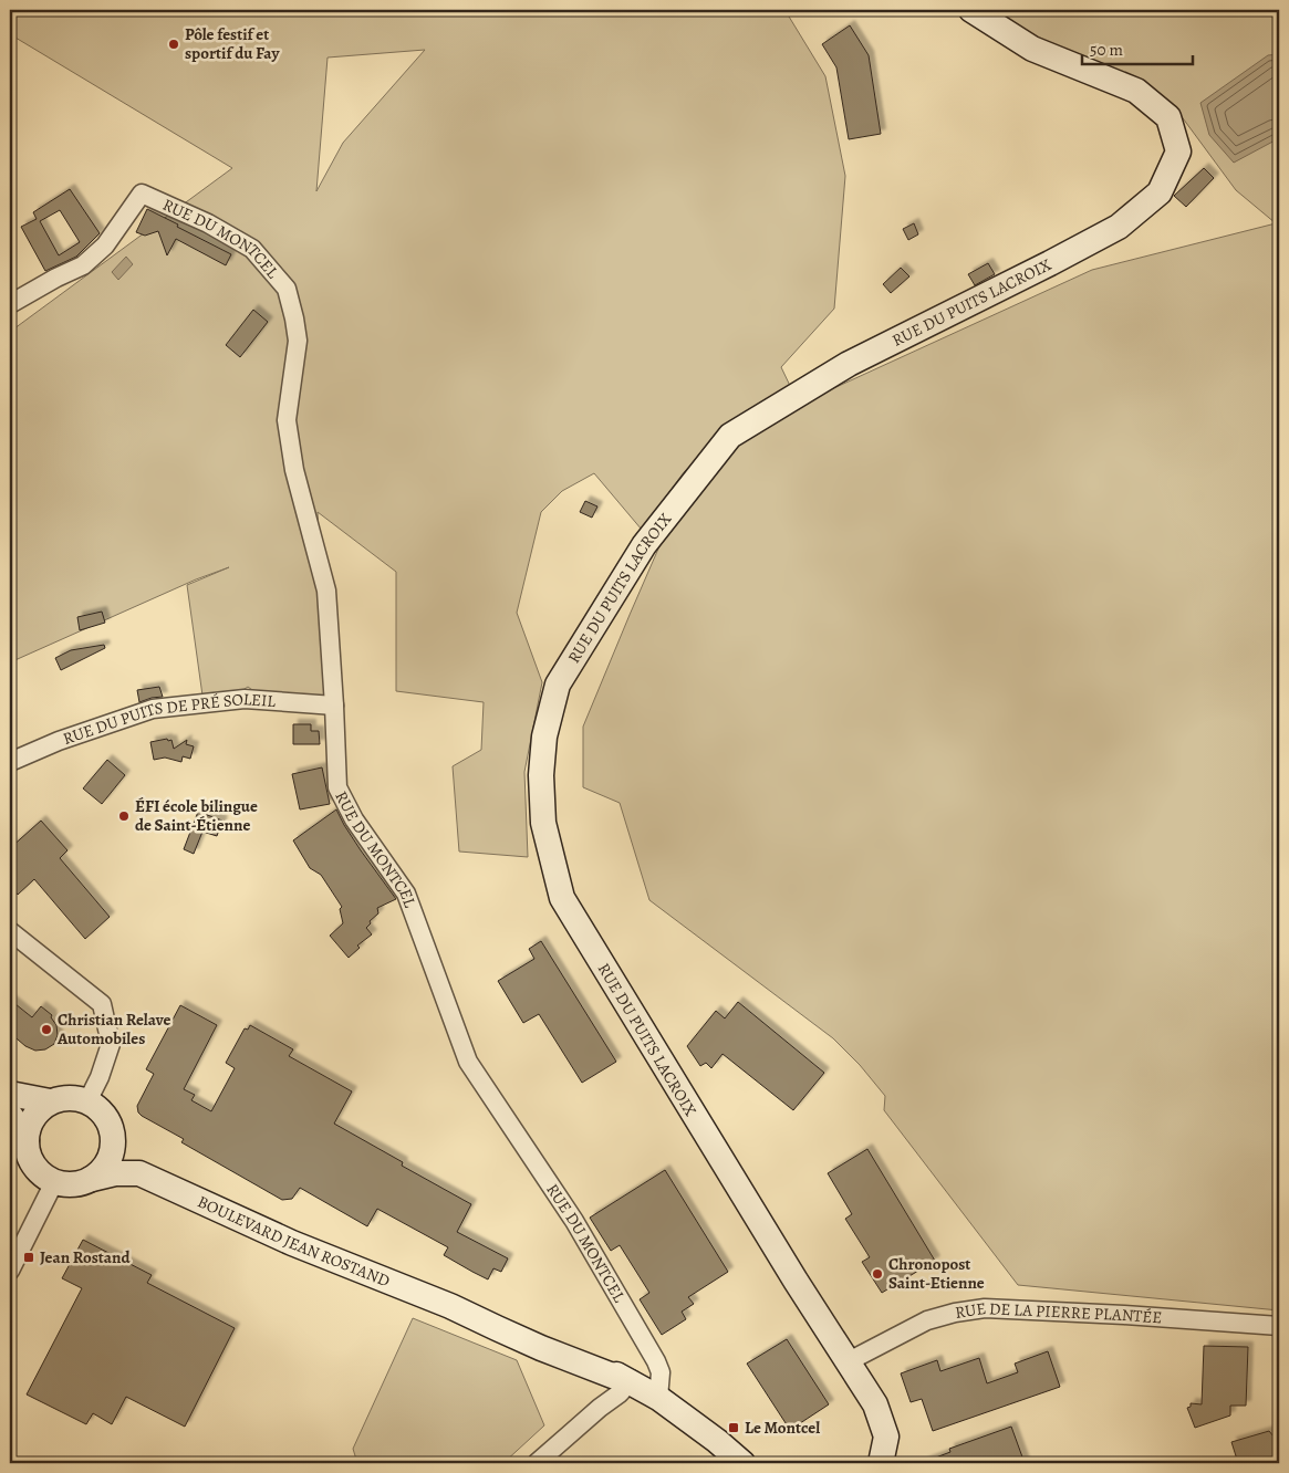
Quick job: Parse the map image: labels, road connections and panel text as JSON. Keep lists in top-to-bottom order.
{
  "streets": {
    "street": [
      "RUE DU MONTCEL",
      "RUE DU PUITS LACROIX",
      "RUE DU PUITS DE PRÉ SOLEIL",
      "BOULEVARD JEAN ROSTAND",
      "RUE DE LA PIERRE PLANTÉE"
    ]
  },
  "crossings": [
    ["RUE DU MONTCEL", "RUE DU PUITS DE PRÉ SOLEIL"],
    ["RUE DU MONTCEL", "BOULEVARD JEAN ROSTAND"],
    ["RUE DU PUITS LACROIX", "RUE DE LA PIERRE PLANTÉE"]
  ],
  "places": {
    "other": [
      "Pôle festif et sportif du Fay",
      "ÉFI école bilingue de Saint-Étienne",
      "Christian Relave Automobiles",
      "Chronopost Saint-Etienne"
    ],
    "transit": ["Jean Rostand", "Le Montcel"]
  },
  "scale_bar": "50 m"
}
